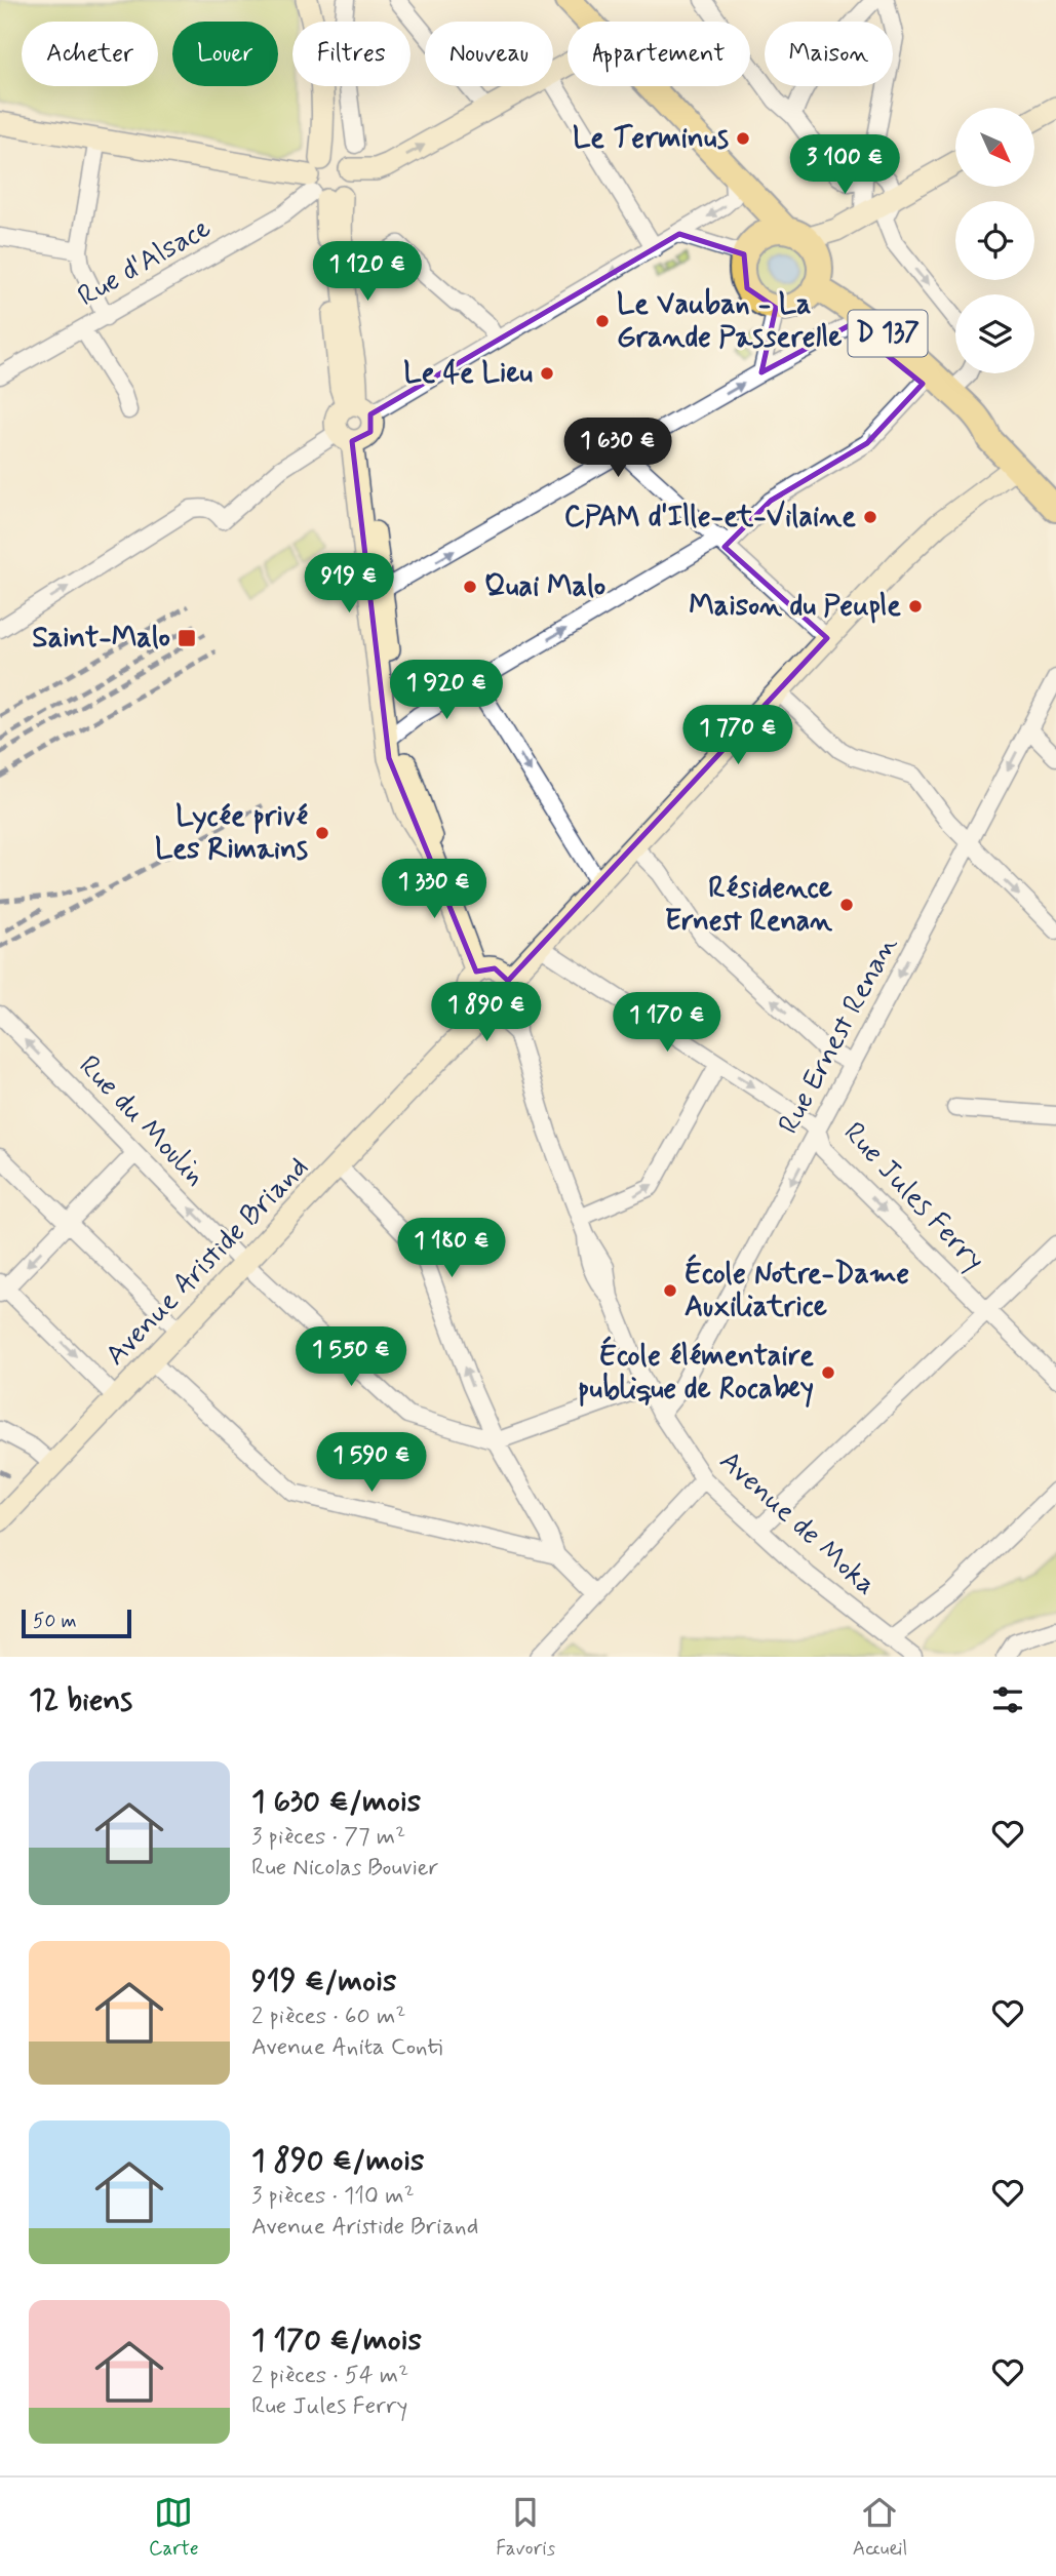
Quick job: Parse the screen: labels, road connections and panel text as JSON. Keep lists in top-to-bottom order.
{
  "streets": {
    "main road": ["D 137"],
    "street": [
      "Rue d'Alsace",
      "Rue Ernest Renan",
      "Rue du Moulin",
      "Rue Jules Ferry",
      "Avenue Aristide Briand",
      "Avenue de Moka"
    ]
  },
  "crossings": [
    ["Rue Ernest Renan", "Rue Jules Ferry"],
    ["Rue Ernest Renan", "Avenue de Moka"],
    ["Rue du Moulin", "Avenue Aristide Briand"],
    ["Avenue Aristide Briand", "Avenue de Moka"]
  ],
  "one_way": ["Rue Ernest Renan"],
  "places": {
    "other": [
      "Le Terminus",
      "Le Vauban - La Grande Passerelle",
      "Le 4e Lieu",
      "CPAM d'Ille-et-Vilaine",
      "Quai Malo",
      "Maison du Peuple",
      "Lycée privé Les Rimains",
      "Résidence Ernest Renan",
      "École Notre-Dame Auxiliatrice",
      "École élémentaire publique de Rocabey"
    ],
    "transit": ["Saint-Malo"]
  },
  "scale_bar": "50 m",
  "north": "bottom right",
  "page": {
    "chip": [
      "Acheter",
      "Louer",
      "Filtres",
      "Nouveau",
      "Appartement",
      "Maison"
    ],
    "price": [
      "3 100 €",
      "1 120 €",
      "1 630 €",
      "919 €",
      "1 920 €",
      "1 770 €",
      "1 330 €",
      "1 890 €",
      "1 170 €",
      "1 180 €",
      "1 550 €",
      "1 590 €"
    ],
    "scale": "50 m",
    "heading": "12 biens",
    "list": [
      {
        "name": "1 630 €/mois",
        "note": "3 pièces · 77 m² · Rue Nicolas Bouvier"
      },
      {
        "name": "919 €/mois",
        "note": "2 pièces · 60 m² · Avenue Anita Conti"
      },
      {
        "name": "1 890 €/mois",
        "note": "3 pièces · 110 m² · Avenue Aristide Briand"
      },
      {
        "name": "1 170 €/mois",
        "note": "2 pièces · 54 m² · Rue Jules Ferry"
      }
    ],
    "tabs": ["Carte", "Favoris", "Accueil"]
  }
}
